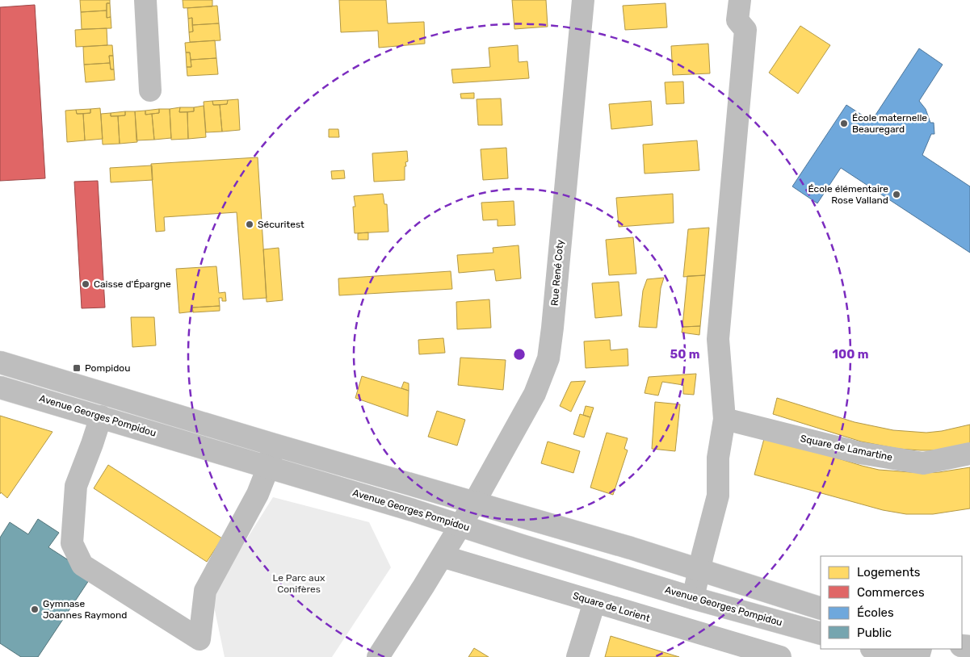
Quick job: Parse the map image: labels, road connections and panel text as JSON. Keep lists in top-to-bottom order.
{
  "streets": {
    "main road": [
      "Rue René Coty",
      "Avenue Georges Pompidou",
      "Square de Lamartine",
      "Square de Lorient"
    ]
  },
  "crossings": [
    ["Rue René Coty", "Avenue Georges Pompidou"],
    ["Rue René Coty", "Square de Lorient"]
  ],
  "parks": ["Le Parc aux Conifères"],
  "places": {
    "other": [
      "École maternelle Beauregard",
      "École élémentaire Rose Valland",
      "Sécuritest",
      "Caisse d'Épargne",
      "Gymnase Joannes Raymond"
    ],
    "transit": ["Pompidou"]
  },
  "legend": [
    "Logements",
    "Commerces",
    "Écoles",
    "Public"
  ],
  "rings": ["50 m", "100 m"]
}
